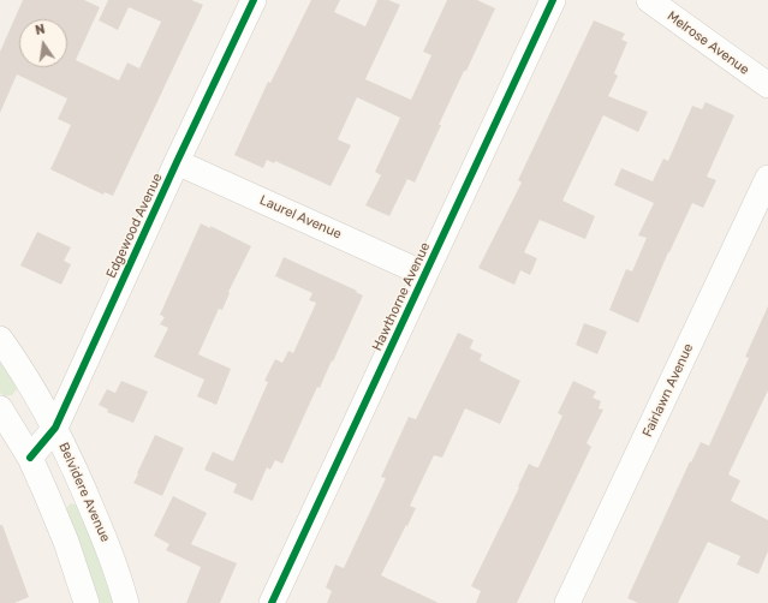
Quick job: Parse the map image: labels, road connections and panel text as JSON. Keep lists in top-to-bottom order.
{
  "streets": {
    "street": [
      "Melrose Avenue",
      "Laurel Avenue",
      "Edgewood Avenue",
      "Hawthorne Avenue",
      "Fairlawn Avenue",
      "Belvidere Avenue"
    ]
  },
  "crossings": [
    ["Laurel Avenue", "Edgewood Avenue"],
    ["Laurel Avenue", "Hawthorne Avenue"],
    ["Edgewood Avenue", "Belvidere Avenue"]
  ],
  "north": "top"
}
